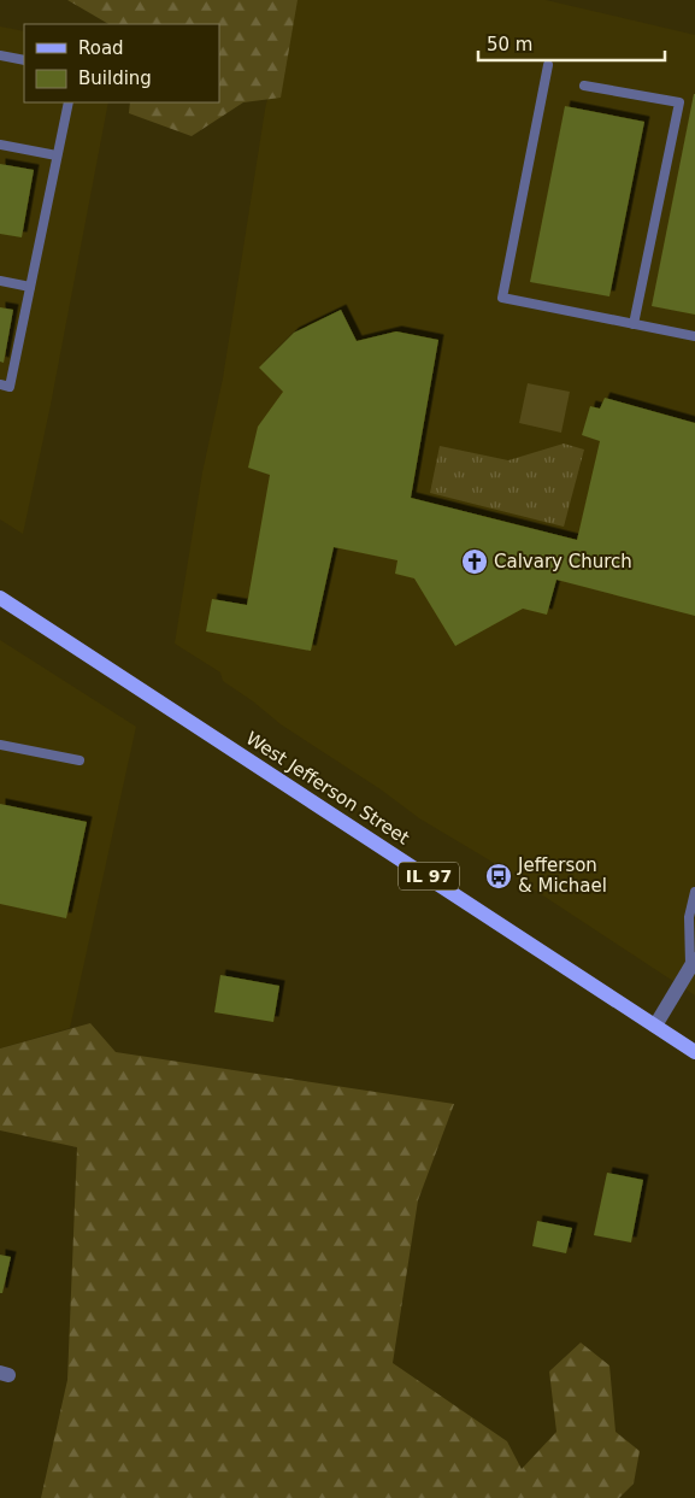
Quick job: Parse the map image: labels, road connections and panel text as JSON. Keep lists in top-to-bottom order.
{
  "streets": {
    "main road": ["West Jefferson Street", "IL 97"]
  },
  "places": {
    "church": ["Calvary Church"],
    "bus stop": ["Jefferson & Michael"]
  },
  "legend": ["Road", "Building"],
  "scale_bar": "50 m"
}
